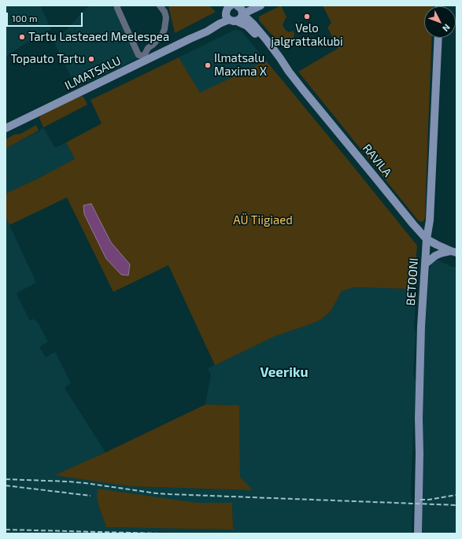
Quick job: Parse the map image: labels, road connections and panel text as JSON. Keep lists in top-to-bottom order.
{
  "streets": {
    "street": ["ILMATSALU", "RAVILA", "BETOONI"]
  },
  "crossings": [
    ["ILMATSALU", "RAVILA"],
    ["RAVILA", "BETOONI"]
  ],
  "districts": ["Veeriku"],
  "parks": ["AÜ Tiigiaed"],
  "places": [
    "Velo jalgrattaklubi",
    "Tartu Lasteaed Meelespea",
    "Topauto Tartu",
    "Ilmatsalu Maxima X"
  ],
  "scale_bar": "100 m",
  "north": "bottom right"
}
